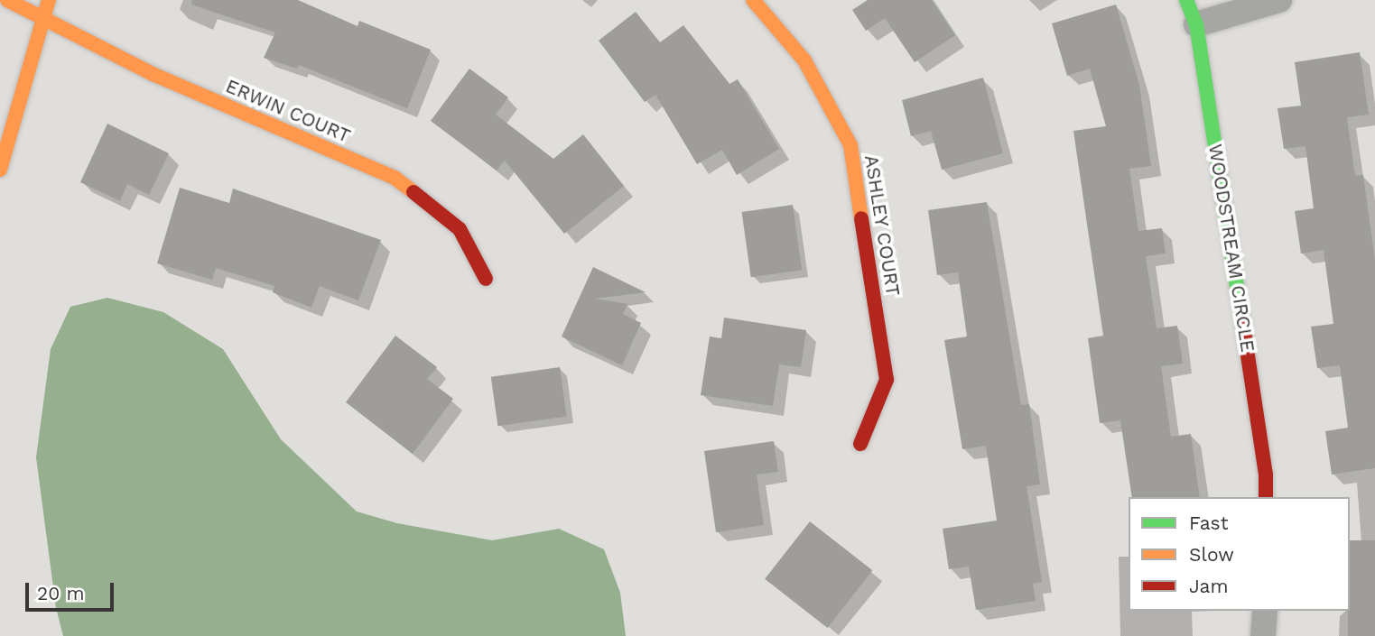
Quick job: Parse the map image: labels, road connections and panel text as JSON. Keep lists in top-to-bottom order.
{
  "streets": {
    "street": ["ERWIN COURT", "ASHLEY COURT", "WOODSTREAM CIRCLE"]
  },
  "legend": ["Fast", "Slow", "Jam"],
  "scale_bar": "20 m"
}
